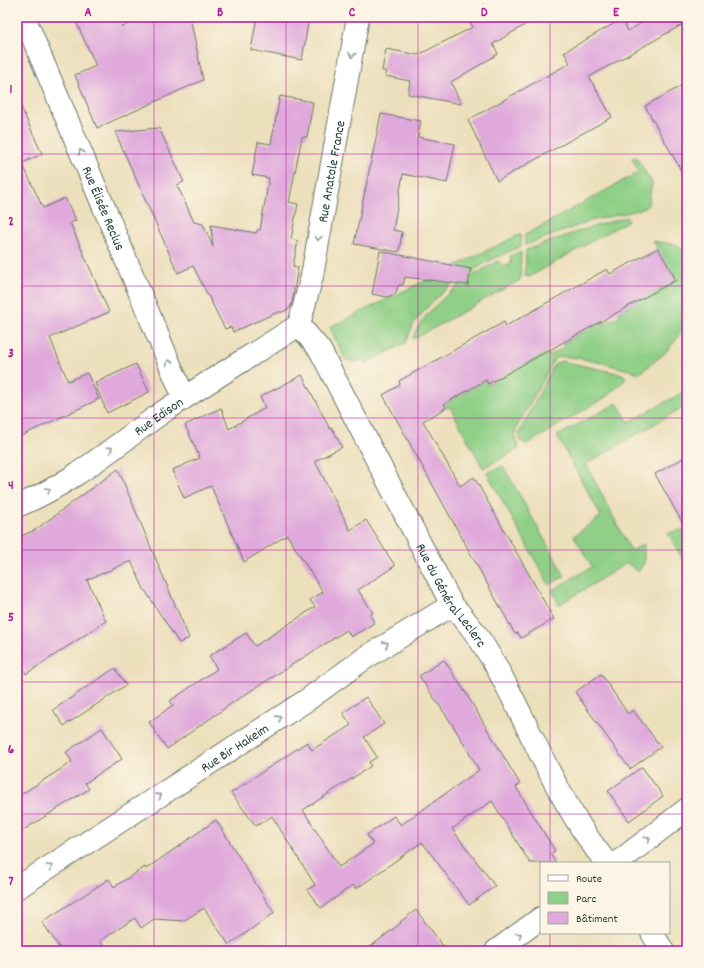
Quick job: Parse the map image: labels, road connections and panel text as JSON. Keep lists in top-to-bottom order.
{
  "streets": {
    "street": [
      "Rue Anatole France",
      "Rue Élisée Reclus",
      "Rue Edison",
      "Rue du Général Leclerc",
      "Rue Bir Hakeim"
    ]
  },
  "crossings": [
    ["Rue Anatole France", "Rue Edison"],
    ["Rue Anatole France", "Rue du Général Leclerc"],
    ["Rue Élisée Reclus", "Rue Edison"],
    ["Rue Edison", "Rue du Général Leclerc"],
    ["Rue du Général Leclerc", "Rue Bir Hakeim"]
  ],
  "one_way": [
    "Rue Anatole France",
    "Rue Élisée Reclus",
    "Rue Edison",
    "Rue Bir Hakeim"
  ],
  "legend": ["Route", "Parc", "Bâtiment"],
  "grid": {
    "columns": [
      "A",
      "B",
      "C",
      "D",
      "E"
    ],
    "rows": [
      "1",
      "2",
      "3",
      "4",
      "5",
      "6",
      "7"
    ]
  }
}
